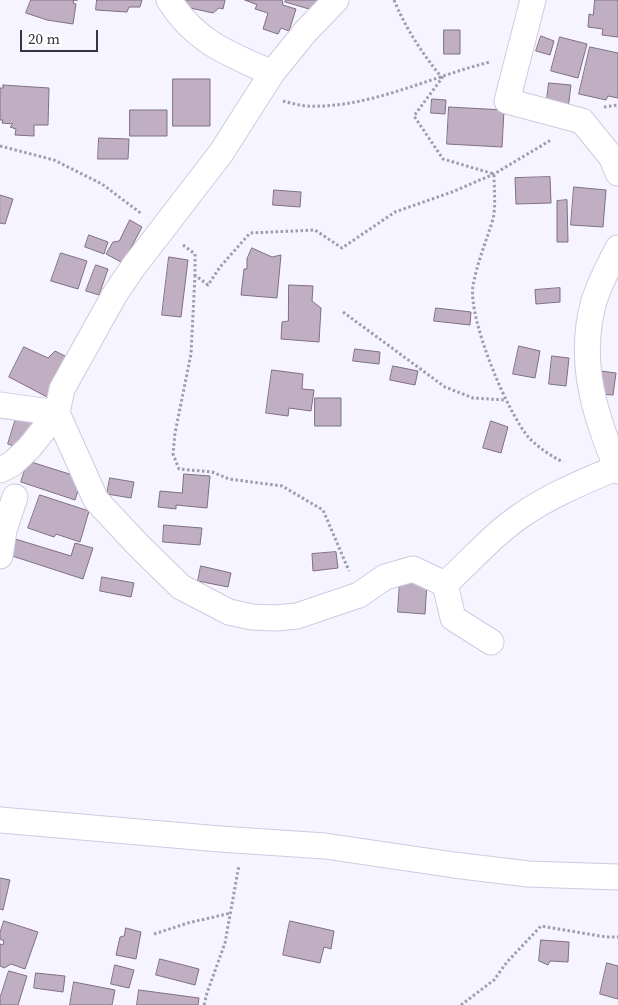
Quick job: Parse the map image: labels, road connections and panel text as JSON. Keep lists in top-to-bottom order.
{
  "scale_bar": "20 m"
}
